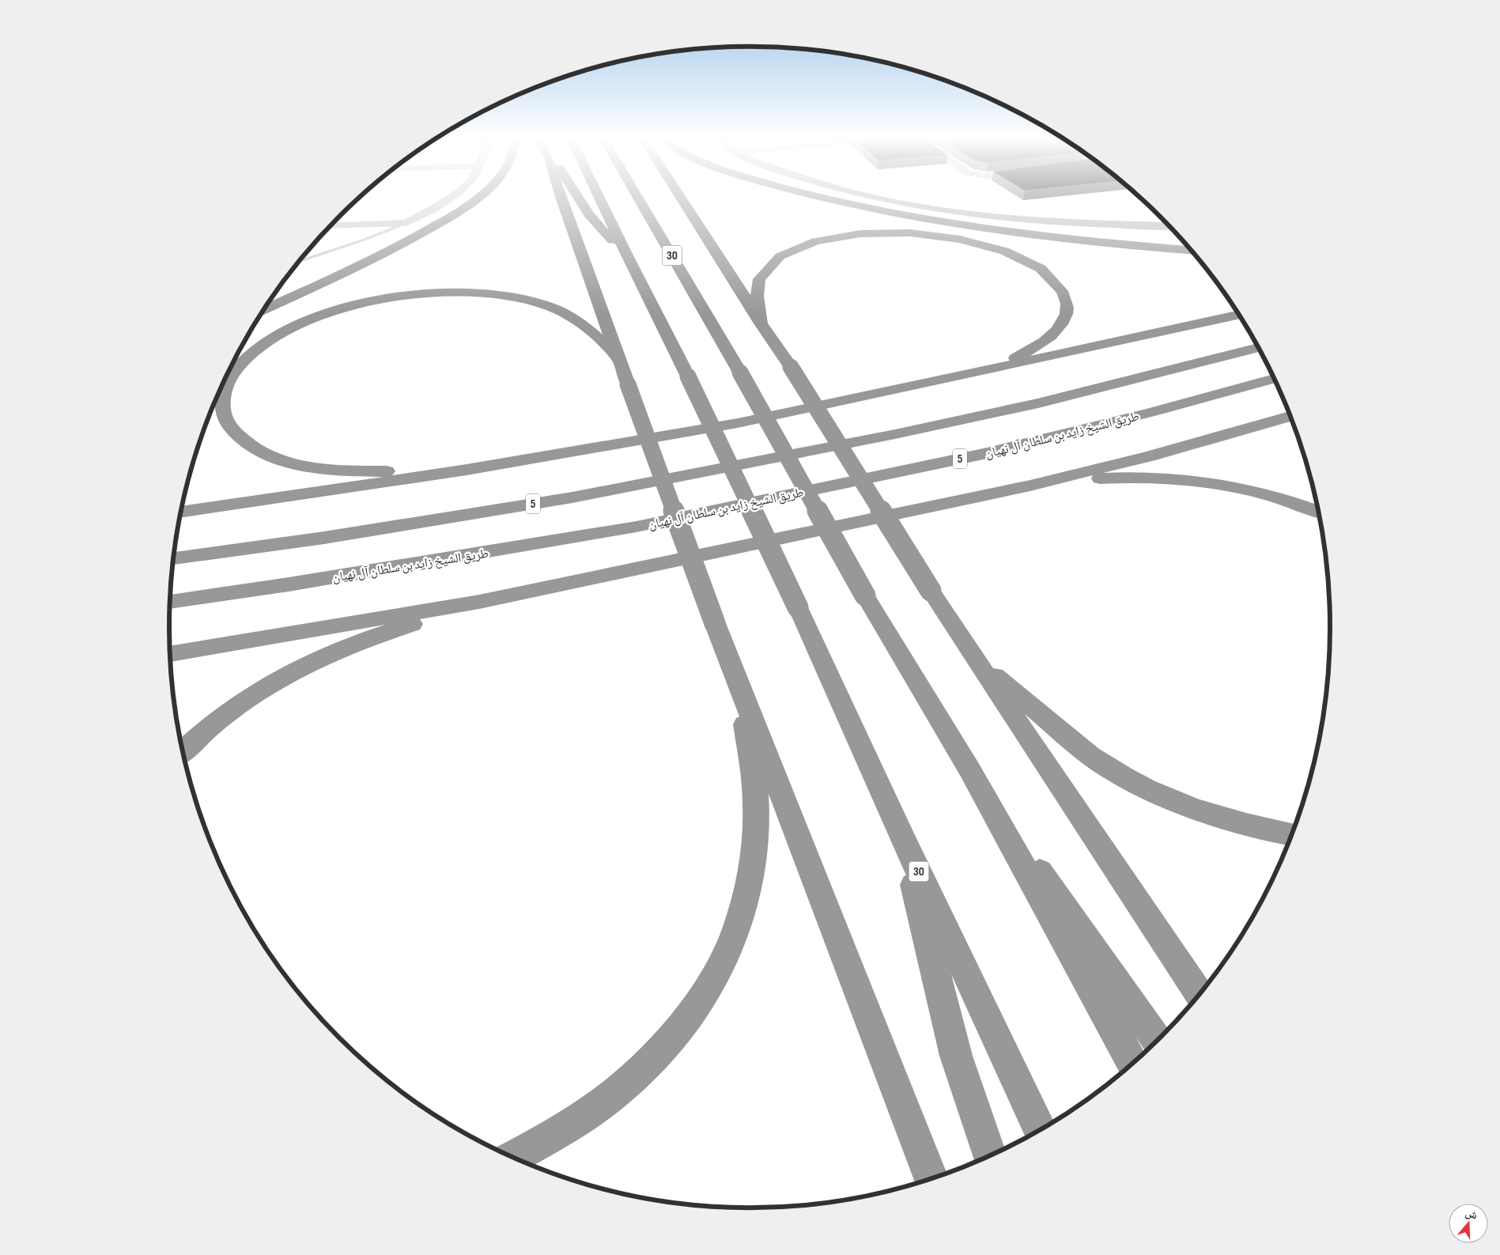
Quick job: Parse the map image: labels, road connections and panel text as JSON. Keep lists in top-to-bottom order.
{
  "streets": {
    "highway": ["30", "طريق الشيخ زايد بن سلطان آل نهيان", "5"]
  },
  "north": "top"
}
